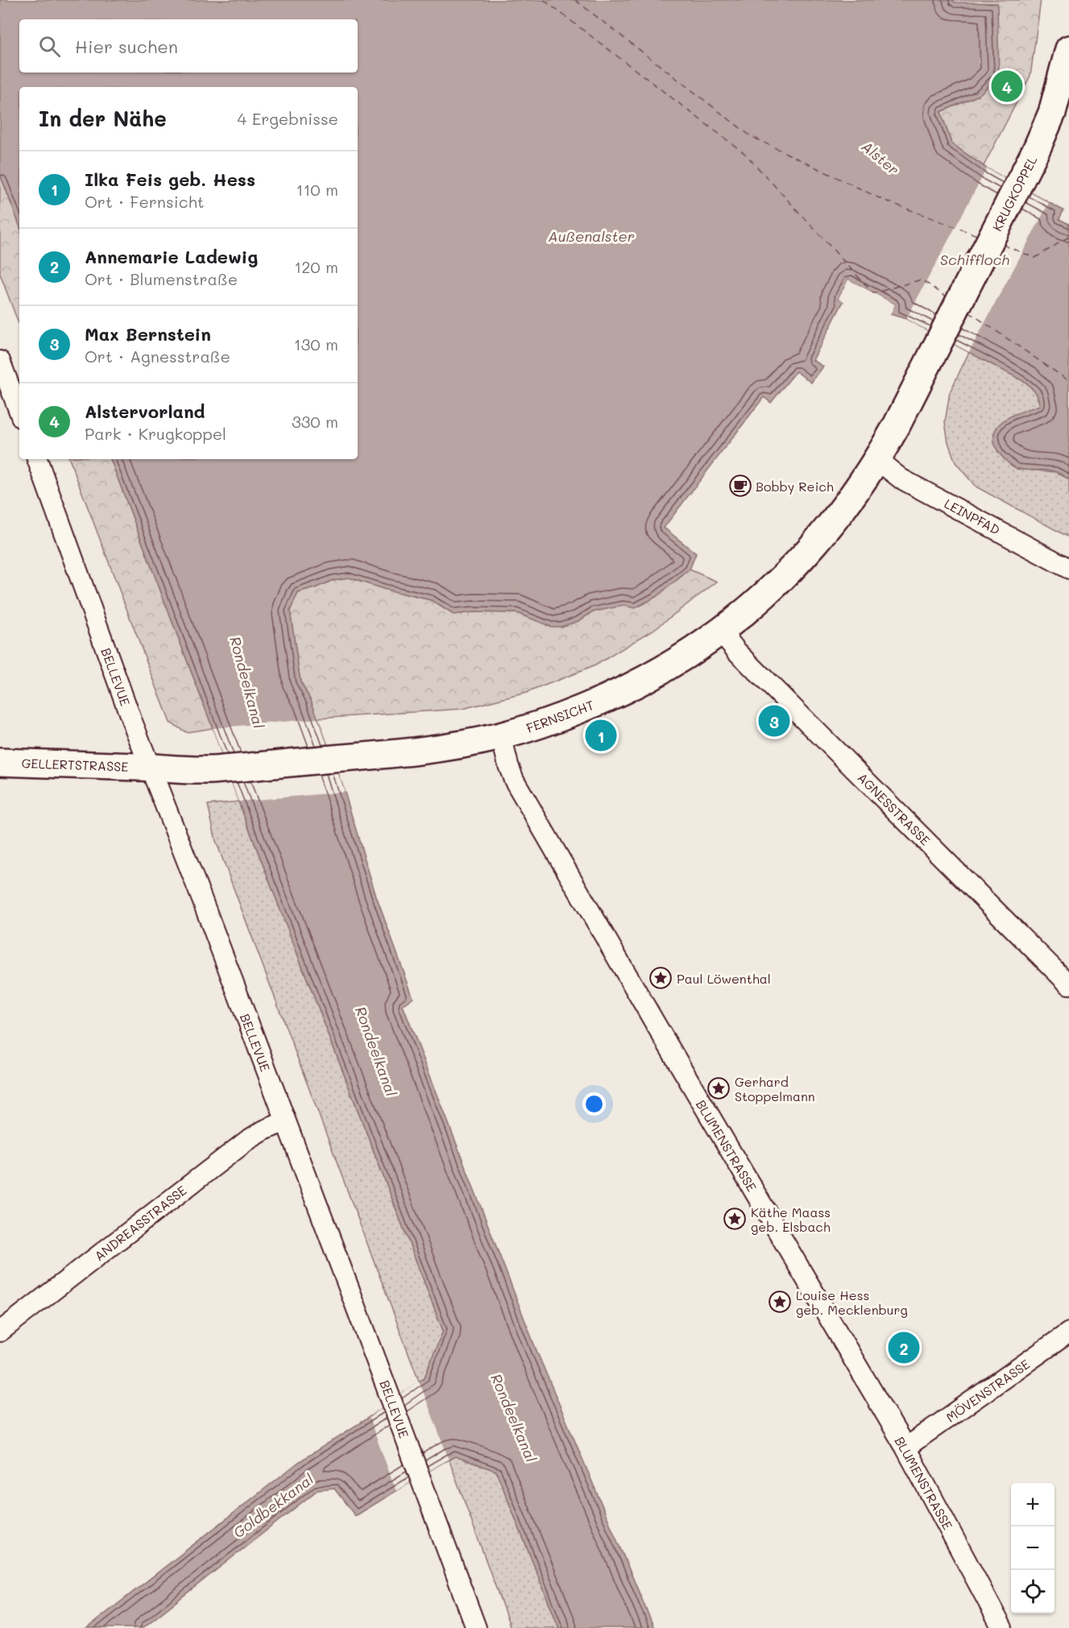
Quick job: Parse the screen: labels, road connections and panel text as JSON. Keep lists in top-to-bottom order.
{
  "streets": {
    "street": [
      "KRUGKOPPEL",
      "LEINPFAD",
      "BELLEVUE",
      "FERNSICHT",
      "GELLERTSTRASSE",
      "AGNESSTRASSE",
      "BLUMENSTRASSE",
      "ANDREASSTRASSE",
      "MÖVENSTRASSE"
    ]
  },
  "crossings": [
    ["KRUGKOPPEL", "LEINPFAD"],
    ["KRUGKOPPEL", "FERNSICHT"],
    ["LEINPFAD", "FERNSICHT"],
    ["BELLEVUE", "FERNSICHT"],
    ["BELLEVUE", "GELLERTSTRASSE"],
    ["BELLEVUE", "ANDREASSTRASSE"],
    ["FERNSICHT", "GELLERTSTRASSE"],
    ["FERNSICHT", "AGNESSTRASSE"],
    ["FERNSICHT", "BLUMENSTRASSE"],
    ["BLUMENSTRASSE", "MÖVENSTRASSE"]
  ],
  "water": [
    "Alster",
    "Außenalster",
    "Schiffloch",
    "Rondeelkanal",
    "Goldbekkanal"
  ],
  "places": {
    "cafe": ["Bobby Reich"],
    "place": [
      "Paul Löwenthal",
      "Gerhard Stoppelmann",
      "Käthe Maass geb. Elsbach",
      "Louise Hess geb. Mecklenburg"
    ]
  },
  "page": {
    "search": "Hier suchen",
    "pins": [
      "4",
      "3",
      "1",
      "2"
    ],
    "heading": ["In der Nähe", "4 Ergebnisse"],
    "list": [
      {
        "mark": "1",
        "name": "Ilka Feis geb. Hess",
        "note": "Ort · Fernsicht",
        "value": "110 m"
      },
      {
        "mark": "2",
        "name": "Annemarie Ladewig",
        "note": "Ort · Blumenstraße",
        "value": "120 m"
      },
      {
        "mark": "3",
        "name": "Max Bernstein",
        "note": "Ort · Agnesstraße",
        "value": "130 m"
      },
      {
        "mark": "4",
        "name": "Alstervorland",
        "note": "Park · Krugkoppel",
        "value": "330 m"
      }
    ],
    "map_buttons": ["+", "−"]
  }
}
